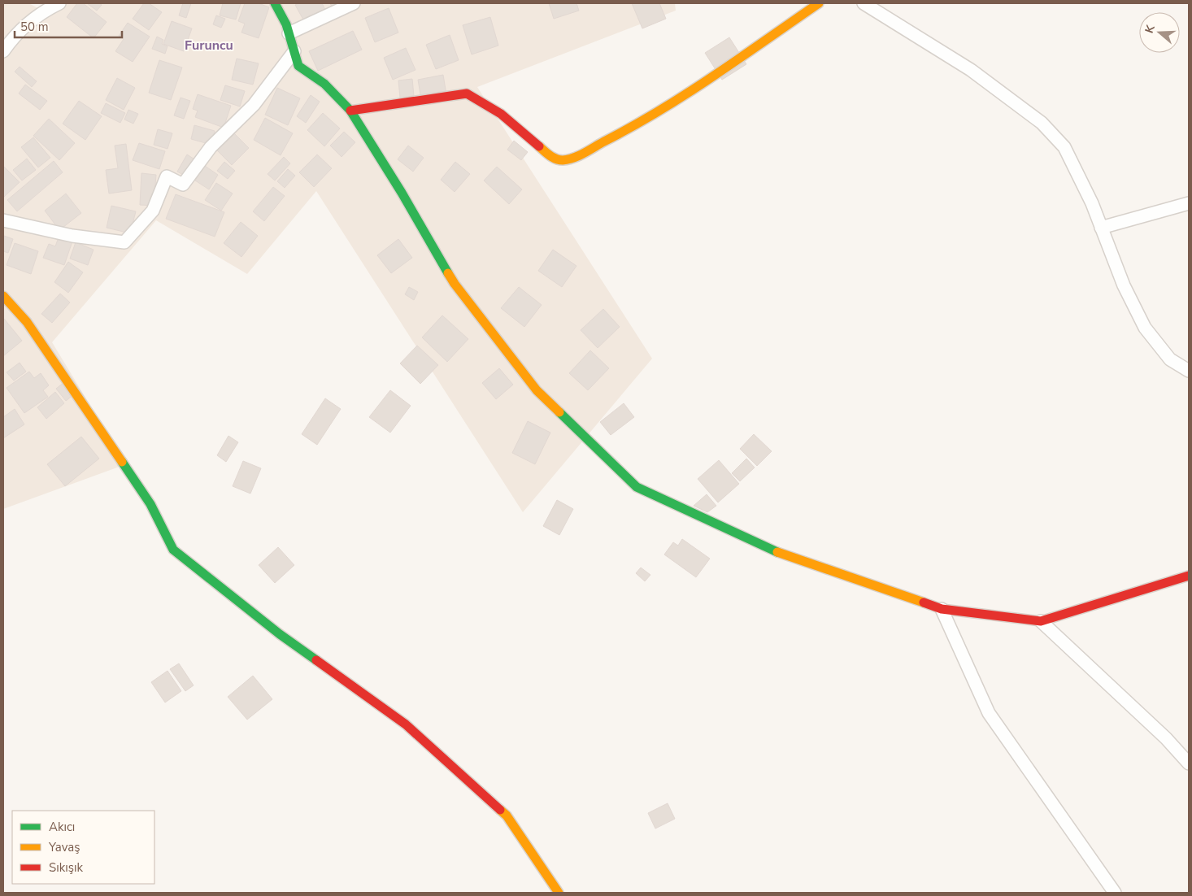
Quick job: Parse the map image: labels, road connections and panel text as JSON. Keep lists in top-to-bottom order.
{
  "districts": ["Furuncu"],
  "legend": ["Akıcı", "Yavaş", "Sıkışık"],
  "scale_bar": "50 m",
  "north": "left"
}
